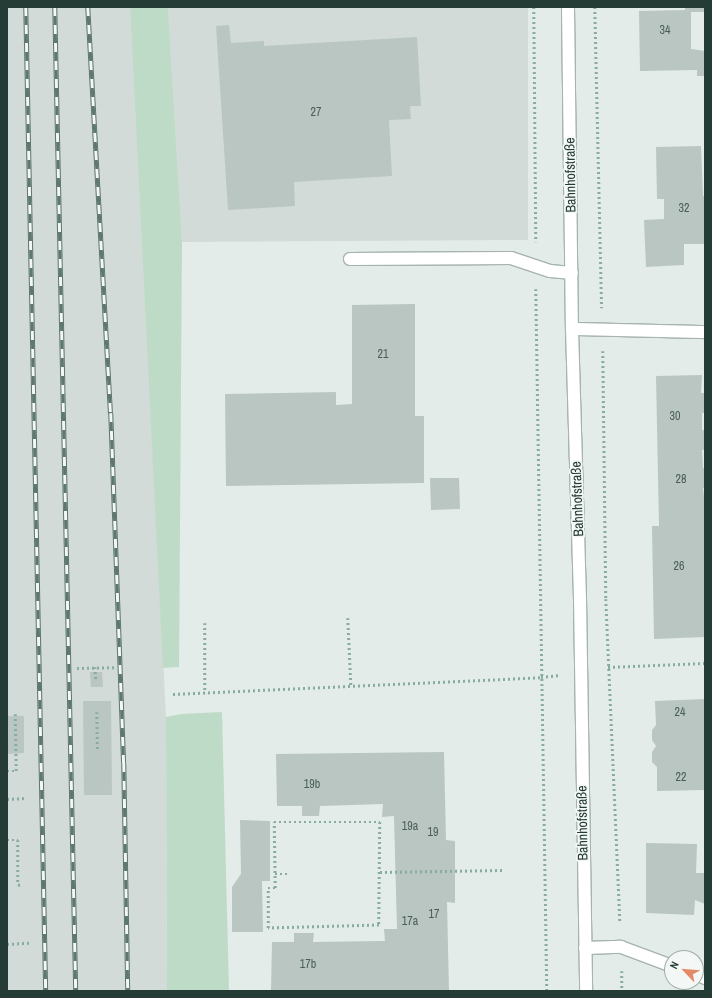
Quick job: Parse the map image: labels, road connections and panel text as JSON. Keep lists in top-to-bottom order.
{
  "streets": {
    "main road": ["Bahnhofstraße"]
  },
  "house_numbers": [
    "34",
    "27",
    "32",
    "21",
    "30",
    "28",
    "26",
    "24",
    "22",
    "19b",
    "19a",
    "19",
    "17",
    "17a",
    "17b"
  ],
  "north": "top left"
}
